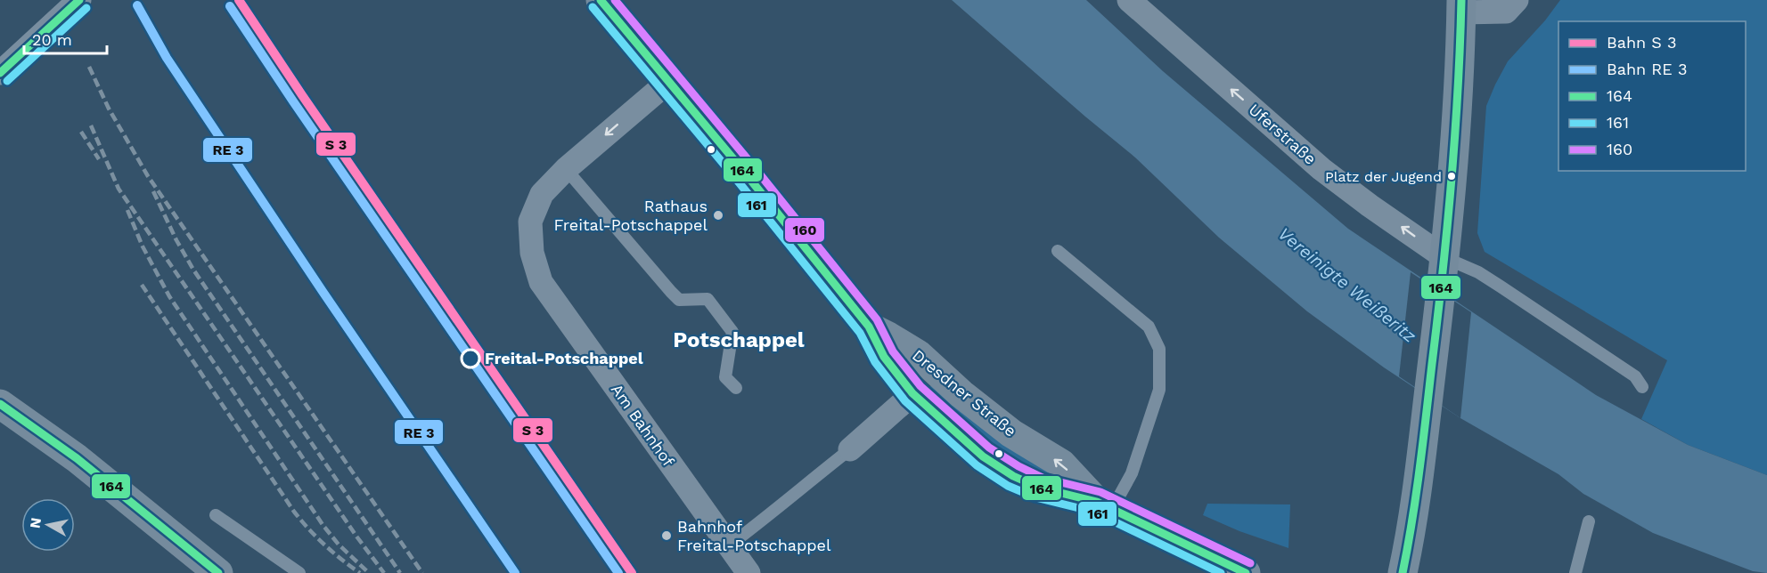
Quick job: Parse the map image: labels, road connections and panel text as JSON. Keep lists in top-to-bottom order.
{
  "streets": {
    "street": ["Uferstraße", "Dresdner Straße", "Am Bahnhof"]
  },
  "crossings": [
    ["Dresdner Straße", "Am Bahnhof"]
  ],
  "one_way": ["Uferstraße"],
  "districts": ["Potschappel"],
  "water": ["Vereinigte Weißeritz"],
  "places": [
    "Platz der Jugend",
    "Rathaus Freital-Potschappel",
    "Freital-Potschappel",
    "Bahnhof Freital-Potschappel"
  ],
  "lines": ["transit line 164", "transit line 160", "transit line 161"],
  "legend": [
    "Bahn S 3",
    "Bahn RE 3",
    "164",
    "161",
    "160"
  ],
  "scale_bar": "20 m",
  "north": "left"
}
